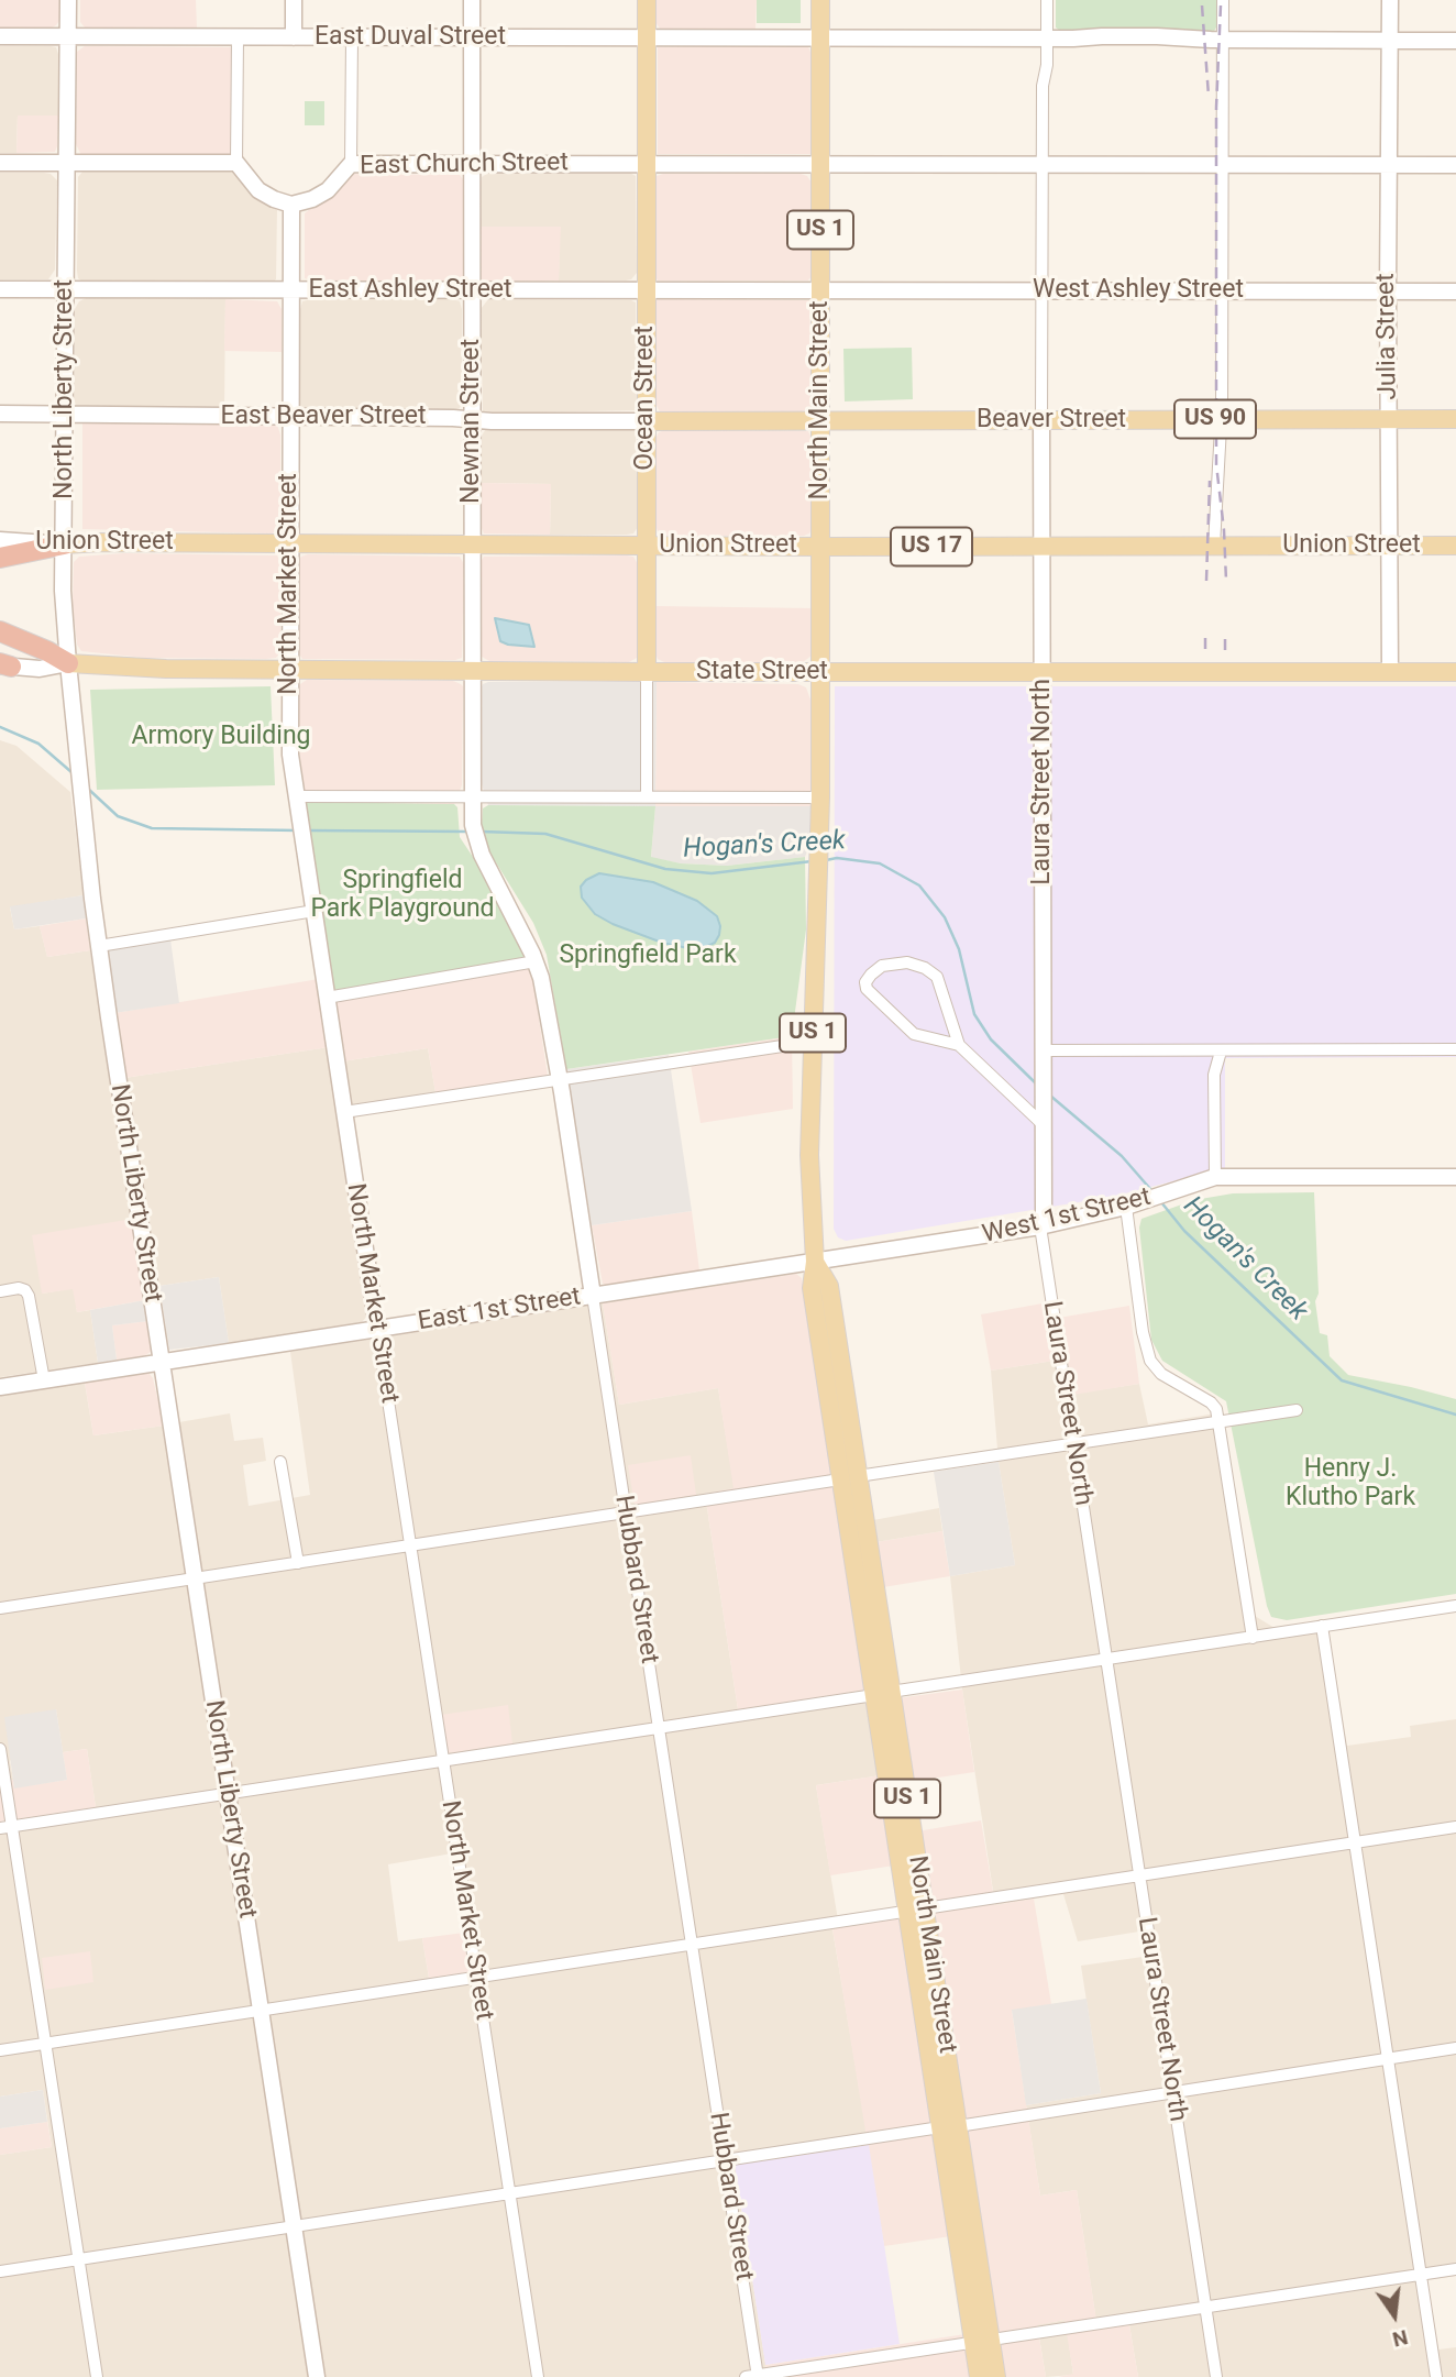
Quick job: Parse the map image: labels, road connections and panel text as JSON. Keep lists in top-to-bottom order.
{
  "streets": {
    "main road": [
      "US 1",
      "Ocean Street",
      "North Main Street",
      "US 90",
      "Beaver Street",
      "Union Street",
      "US 17",
      "State Street"
    ],
    "street": [
      "East Duval Street",
      "East Church Street",
      "East Ashley Street",
      "West Ashley Street",
      "Julia Street",
      "North Liberty Street",
      "East Beaver Street",
      "Newnan Street",
      "North Market Street",
      "Laura Street North",
      "West 1st Street",
      "East 1st Street",
      "Hubbard Street"
    ]
  },
  "crossings": [
    ["East Duval Street", "Julia Street"],
    ["East Duval Street", "North Liberty Street"],
    ["East Duval Street", "Ocean Street"],
    ["East Duval Street", "North Main Street"],
    ["East Duval Street", "Newnan Street"],
    ["East Church Street", "Julia Street"],
    ["East Church Street", "Ocean Street"],
    ["East Church Street", "North Main Street"],
    ["East Church Street", "Newnan Street"],
    ["East Church Street", "North Market Street"],
    ["East Ashley Street", "West Ashley Street"],
    ["East Ashley Street", "North Liberty Street"],
    ["East Ashley Street", "Ocean Street"],
    ["East Ashley Street", "North Main Street"],
    ["East Ashley Street", "Newnan Street"],
    ["East Ashley Street", "North Market Street"],
    ["West Ashley Street", "Julia Street"],
    ["West Ashley Street", "North Main Street"],
    ["Julia Street", "Beaver Street"],
    ["Julia Street", "Union Street"],
    ["Julia Street", "State Street"],
    ["North Liberty Street", "East Beaver Street"],
    ["North Liberty Street", "Union Street"],
    ["North Liberty Street", "State Street"],
    ["North Liberty Street", "East 1st Street"],
    ["Ocean Street", "East Beaver Street"],
    ["Ocean Street", "Beaver Street"],
    ["Ocean Street", "Union Street"],
    ["Ocean Street", "State Street"],
    ["North Main Street", "Beaver Street"],
    ["North Main Street", "Union Street"],
    ["North Main Street", "State Street"],
    ["North Main Street", "West 1st Street"],
    ["North Main Street", "East 1st Street"],
    ["East Beaver Street", "Beaver Street"],
    ["East Beaver Street", "Newnan Street"],
    ["East Beaver Street", "North Market Street"],
    ["Beaver Street", "Laura Street North"],
    ["Newnan Street", "Union Street"],
    ["Newnan Street", "State Street"],
    ["Newnan Street", "Hubbard Street"],
    ["Union Street", "North Market Street"],
    ["Union Street", "Laura Street North"],
    ["North Market Street", "State Street"],
    ["North Market Street", "East 1st Street"],
    ["State Street", "Laura Street North"],
    ["Laura Street North", "West 1st Street"],
    ["West 1st Street", "East 1st Street"],
    ["East 1st Street", "Hubbard Street"]
  ],
  "water": ["Hogan's Creek"],
  "parks": [
    "Armory Building",
    "Springfield Park Playground",
    "Springfield Park",
    "Henry J. Klutho Park"
  ],
  "north": "bottom"
}
